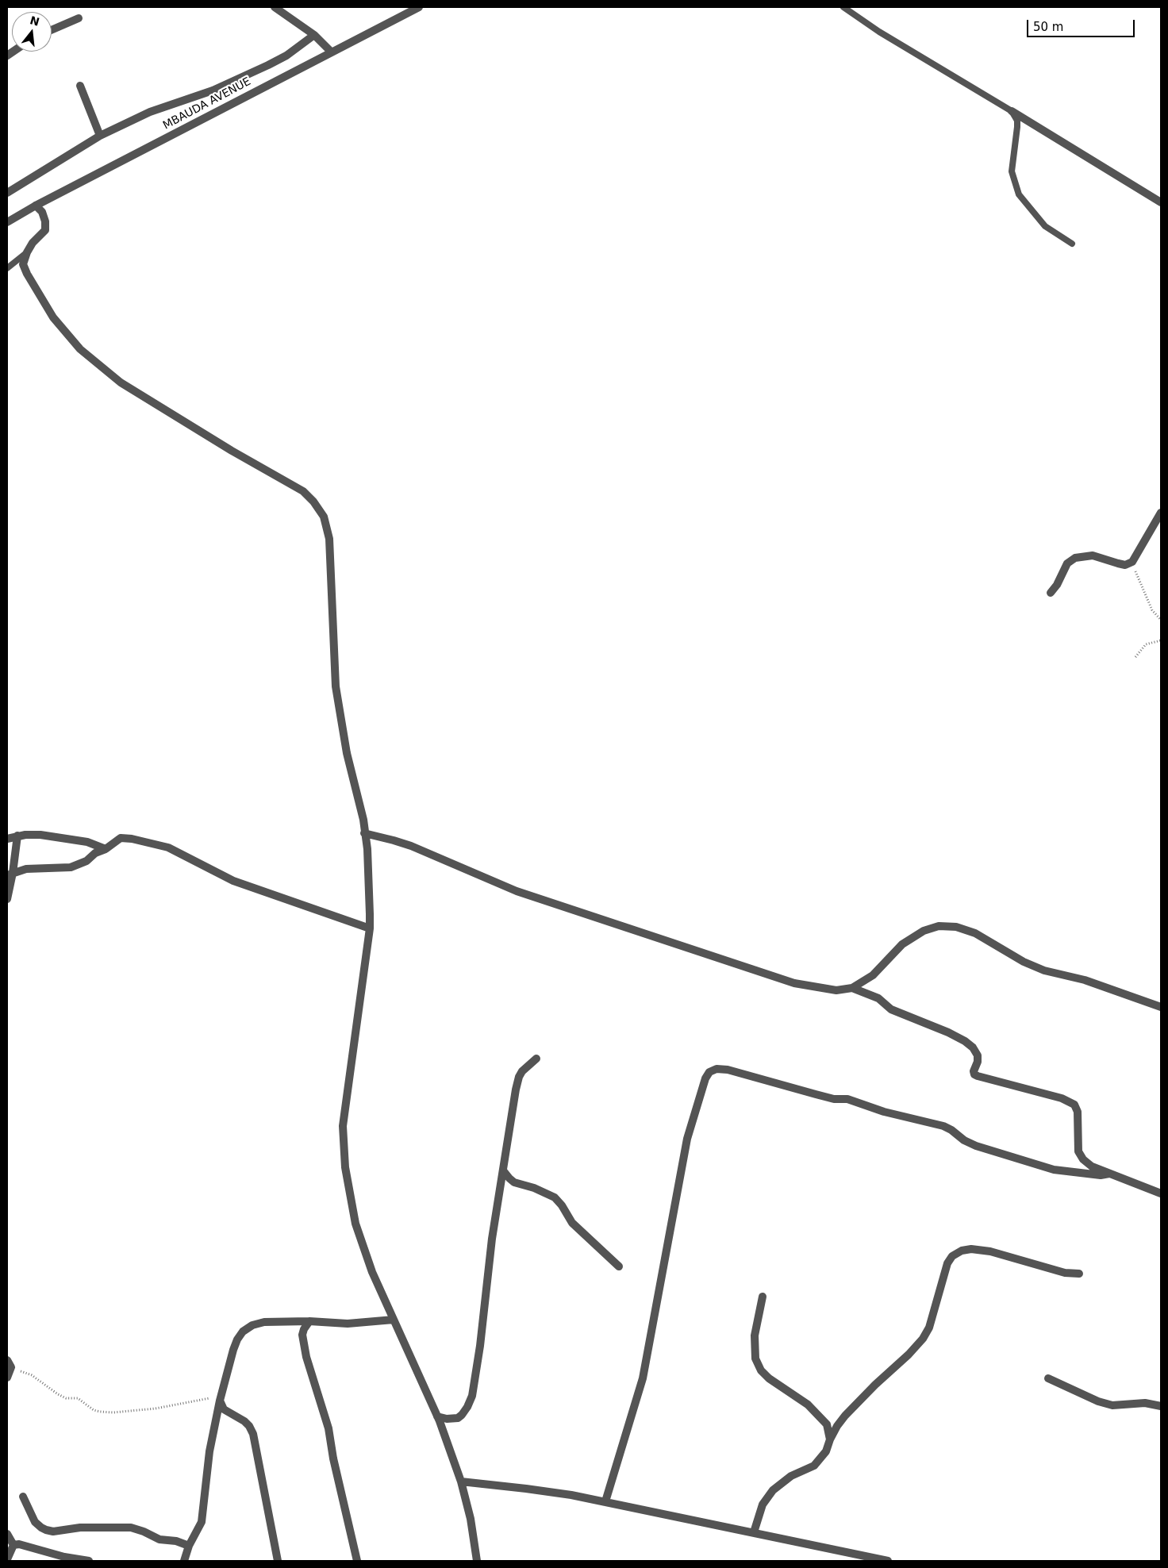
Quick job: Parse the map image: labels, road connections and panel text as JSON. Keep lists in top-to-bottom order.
{
  "streets": {
    "street": ["MBAUDA AVENUE"]
  },
  "scale_bar": "50 m",
  "north": "top"
}
